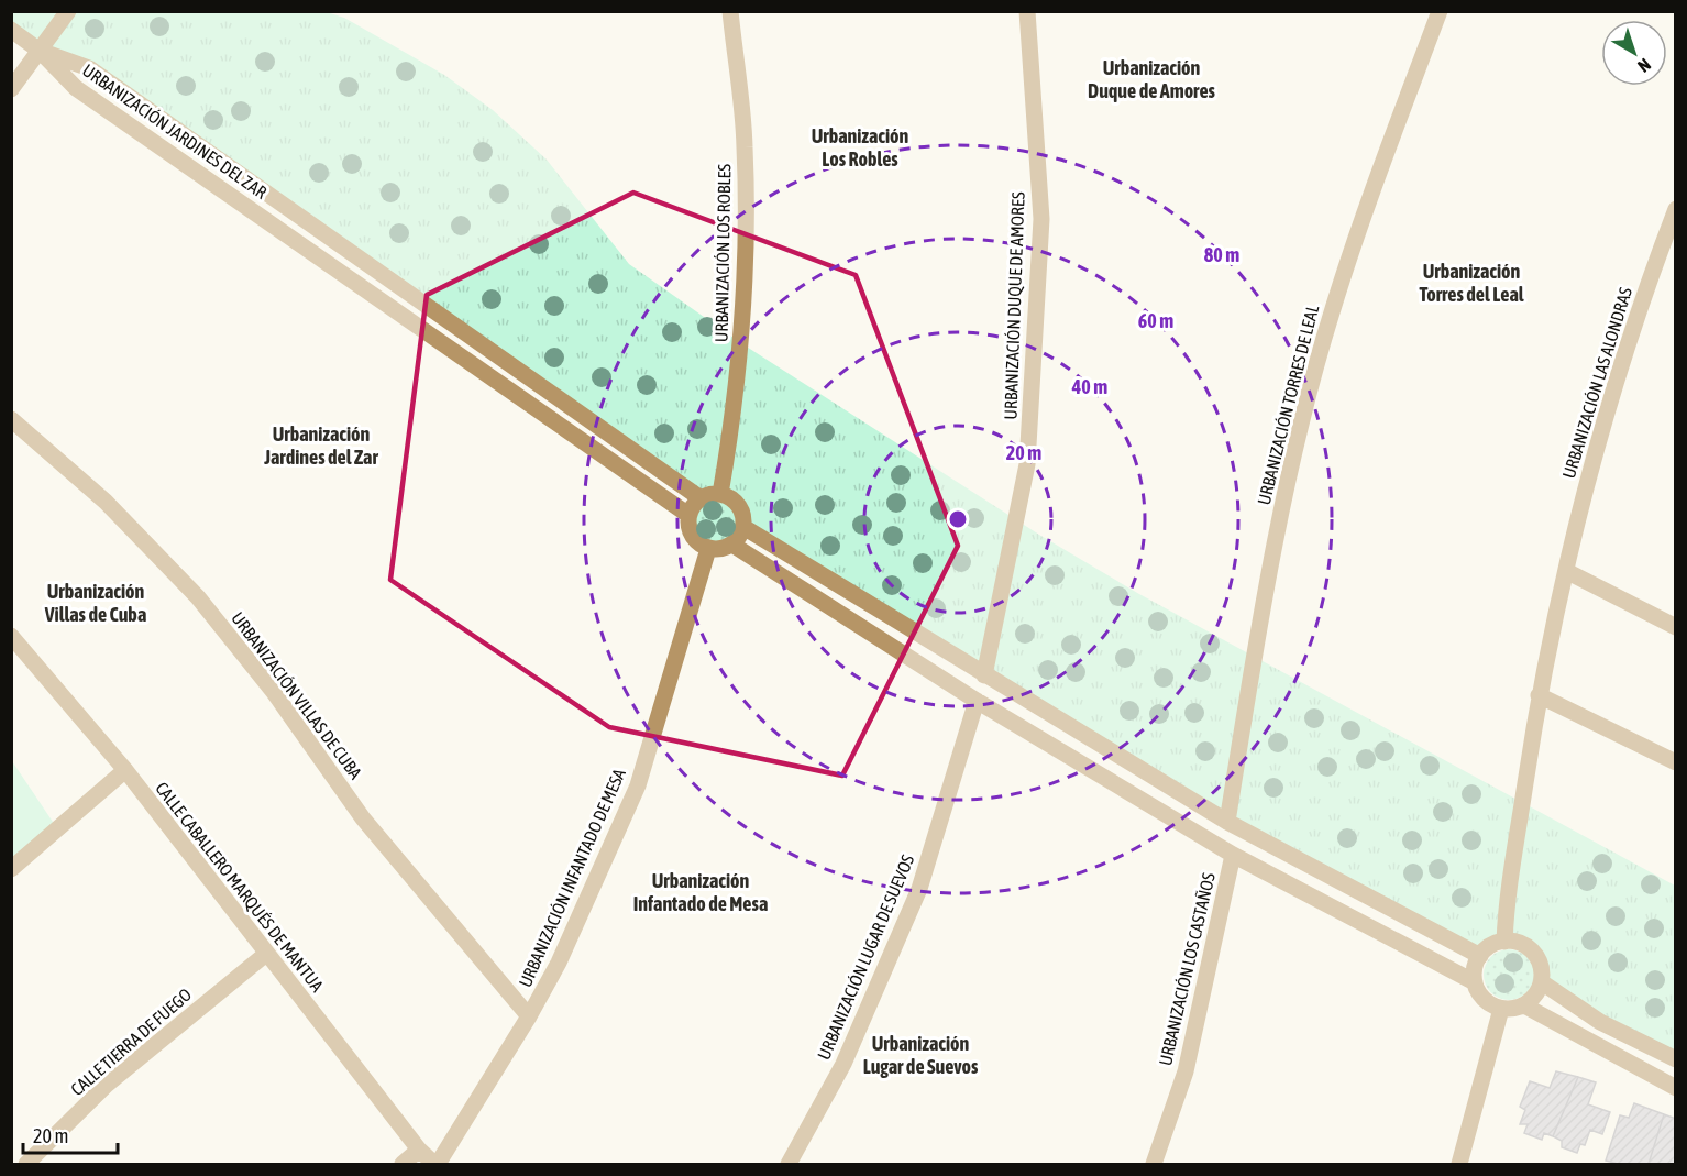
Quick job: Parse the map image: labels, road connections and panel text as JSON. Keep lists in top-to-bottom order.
{
  "streets": {
    "street": [
      "URBANIZACIÓN JARDINES DEL ZAR",
      "URBANIZACIÓN LOS ROBLES",
      "URBANIZACIÓN DUQUE DE AMORES",
      "URBANIZACIÓN LAS ALONDRAS",
      "URBANIZACIÓN TORRES DE LEAL",
      "URBANIZACIÓN VILLAS DE CUBA",
      "URBANIZACIÓN INFANTADO DE MESA",
      "CALLE CABALLERO MARQUÉS DE MANTUA",
      "URBANIZACIÓN LUGAR DE SUEVOS",
      "URBANIZACIÓN LOS CASTAÑOS",
      "CALLE TIERRA DE FUEGO"
    ]
  },
  "crossings": [
    ["URBANIZACIÓN JARDINES DEL ZAR", "URBANIZACIÓN LOS ROBLES"],
    ["URBANIZACIÓN JARDINES DEL ZAR", "URBANIZACIÓN INFANTADO DE MESA"],
    ["URBANIZACIÓN LOS ROBLES", "URBANIZACIÓN INFANTADO DE MESA"],
    ["URBANIZACIÓN LAS ALONDRAS", "URBANIZACIÓN LOS CASTAÑOS"],
    ["URBANIZACIÓN VILLAS DE CUBA", "URBANIZACIÓN INFANTADO DE MESA"],
    ["URBANIZACIÓN INFANTADO DE MESA", "CALLE CABALLERO MARQUÉS DE MANTUA"],
    ["CALLE CABALLERO MARQUÉS DE MANTUA", "CALLE TIERRA DE FUEGO"]
  ],
  "districts": [
    "Urbanización Duque de Amores",
    "Urbanización Los Robles",
    "Urbanización Torres del Leal",
    "Urbanización Jardines del Zar",
    "Urbanización Villas de Cuba",
    "Urbanización Infantado de Mesa",
    "Urbanización Lugar de Suevos"
  ],
  "scale_bar": "20 m",
  "north": "bottom right",
  "rings": [
    "80 m",
    "60 m",
    "40 m",
    "20 m"
  ]
}
